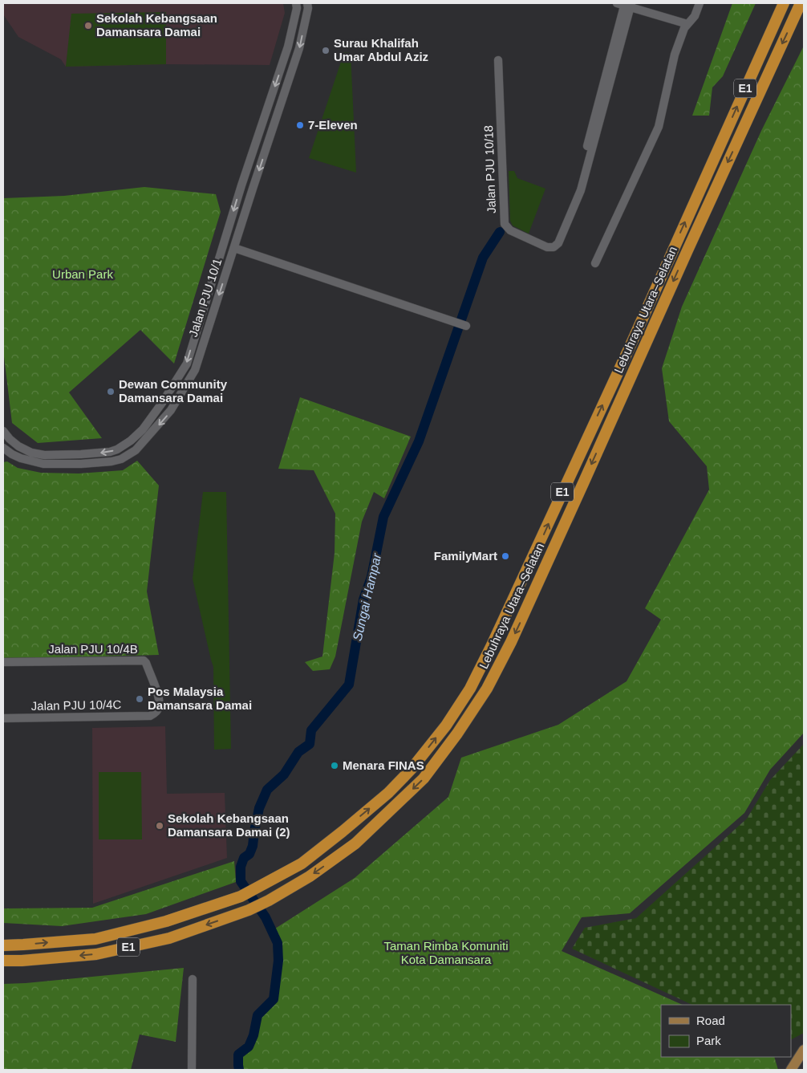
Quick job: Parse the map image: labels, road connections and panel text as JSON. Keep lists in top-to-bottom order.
{
  "streets": {
    "highway": ["E1", "Lebuhraya Utara–Selatan"],
    "street": [
      "Jalan PJU 10/18",
      "Jalan PJU 10/1",
      "Jalan PJU 10/4B",
      "Jalan PJU 10/4C"
    ]
  },
  "crossings": [
    ["Jalan PJU 10/4B", "Jalan PJU 10/4C"]
  ],
  "one_way": ["Jalan PJU 10/1"],
  "water": ["Sungai Hampar"],
  "parks": ["Urban Park", "Taman Rimba Komuniti Kota Damansara"],
  "places": [
    "Sekolah Kebangsaan Damansara Damai",
    "Surau Khalifah Umar Abdul Aziz",
    "7-Eleven",
    "Dewan Community Damansara Damai",
    "FamilyMart",
    "Pos Malaysia Damansara Damai",
    "Menara FINAS",
    "Sekolah Kebangsaan Damansara Damai (2)"
  ],
  "legend": ["Road", "Park"]
}
